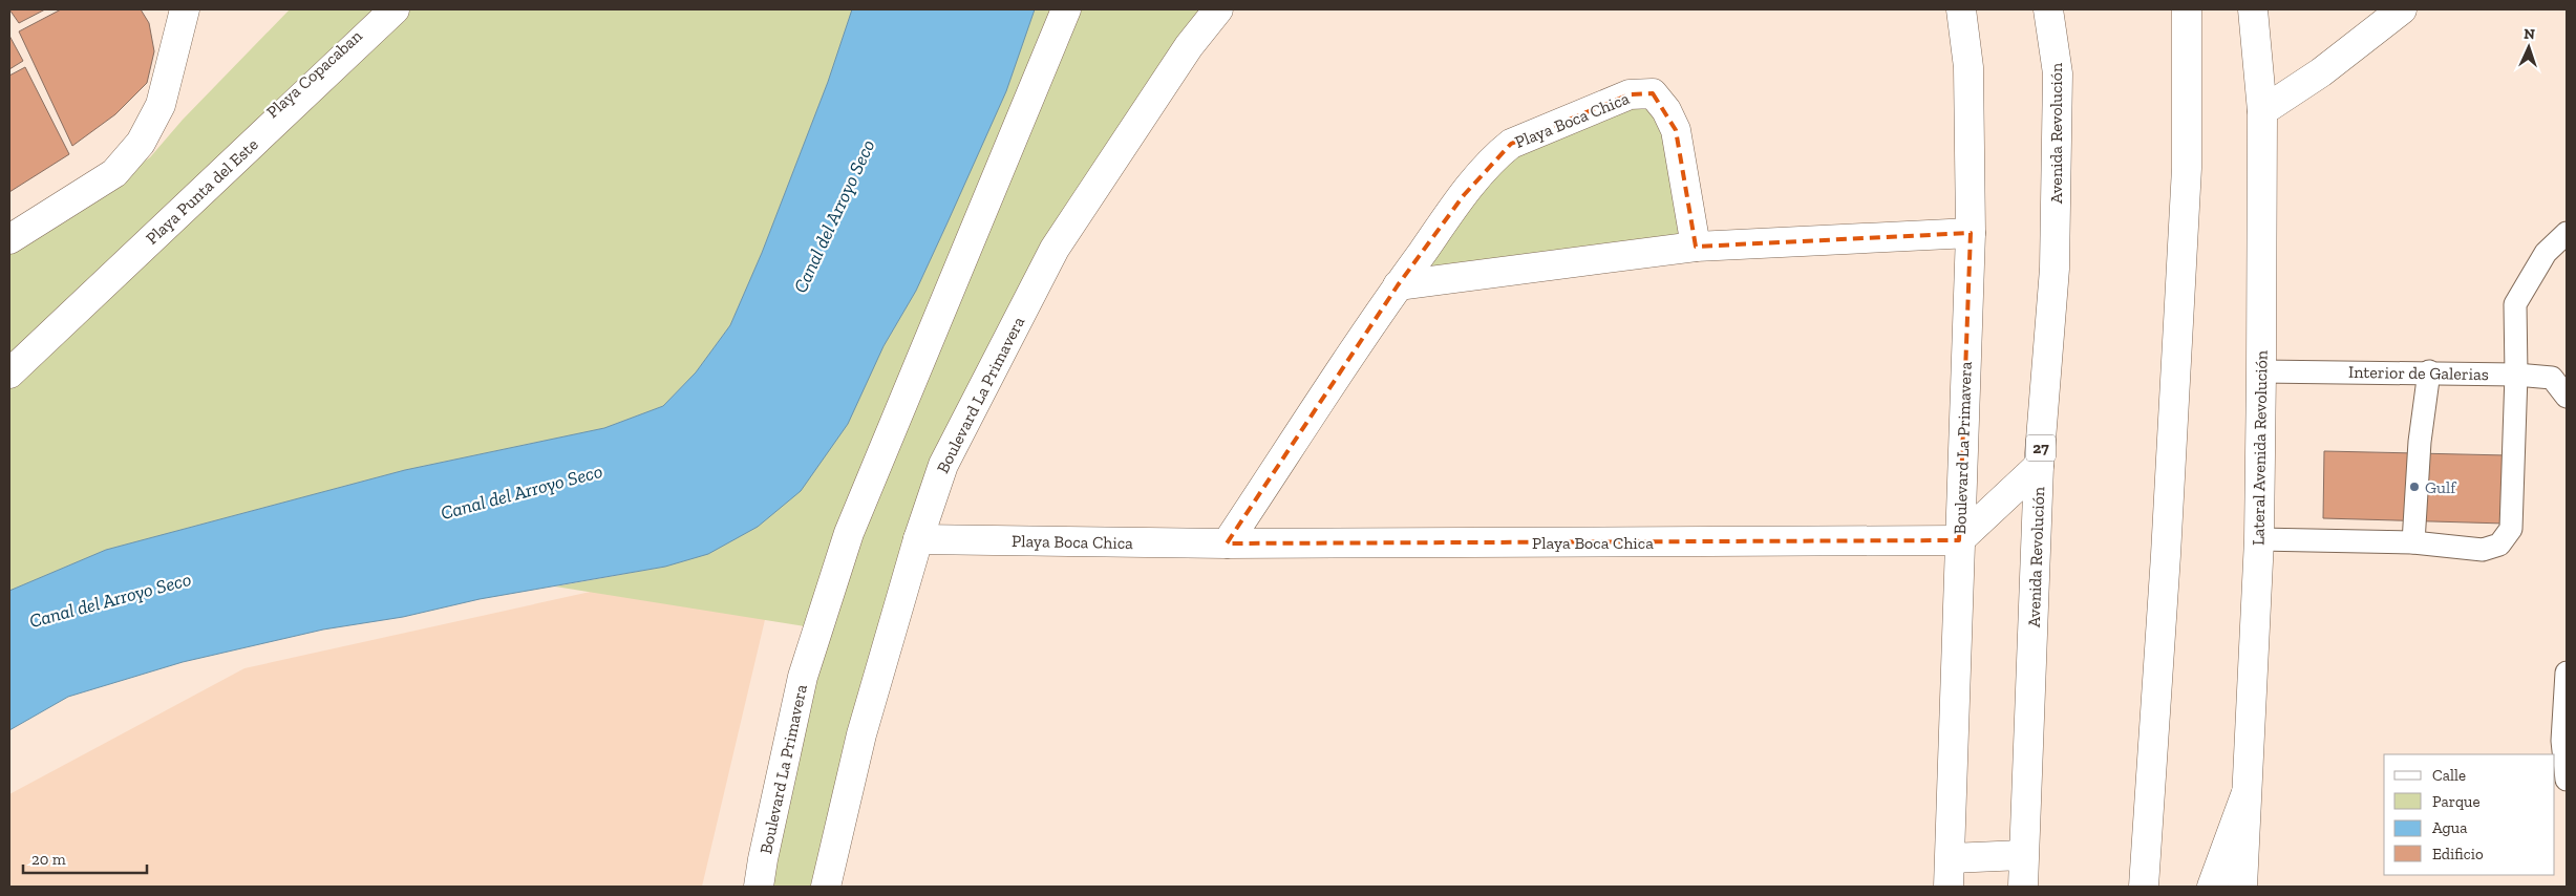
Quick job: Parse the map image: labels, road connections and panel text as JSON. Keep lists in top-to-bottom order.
{
  "streets": {
    "street": [
      "Playa Copacaban",
      "Playa Boca Chica",
      "Avenida Revolución",
      "Playa Punta del Este",
      "Boulevard La Primavera",
      "27",
      "Lateral Avenida Revolución"
    ],
    "lane": ["Interior de Galerias"]
  },
  "crossings": [
    ["Playa Boca Chica", "Boulevard La Primavera"],
    ["Interior de Galerias", "Lateral Avenida Revolución"]
  ],
  "water": ["Canal del Arroyo Seco"],
  "places": ["Gulf"],
  "legend": [
    "Calle",
    "Parque",
    "Agua",
    "Edificio"
  ],
  "scale_bar": "20 m",
  "north": "top"
}
